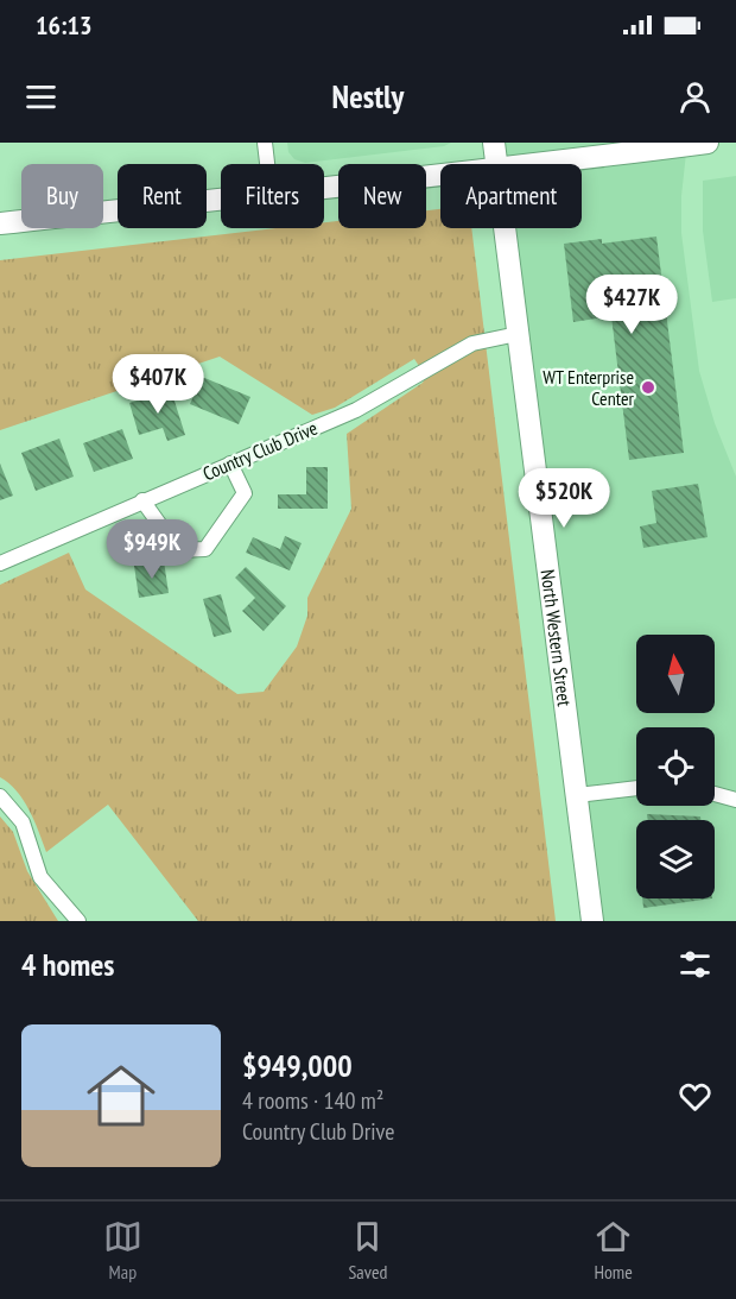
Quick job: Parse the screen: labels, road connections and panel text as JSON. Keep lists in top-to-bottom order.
{
  "streets": {
    "main road": ["North Western Street"],
    "street": ["Country Club Drive"]
  },
  "crossings": [
    ["Country Club Drive", "North Western Street"]
  ],
  "places": ["WT Enterprise Center"],
  "north": "top",
  "page": {
    "status": "16:13",
    "header": "Nestly",
    "chip": [
      "Buy",
      "Rent",
      "Filters",
      "New",
      "Apartment"
    ],
    "price": [
      "$427K",
      "$407K",
      "$520K",
      "$949K"
    ],
    "heading": "4 homes",
    "list": [
      {
        "name": "$949,000",
        "note": "4 rooms · 140 m² · Country Club Drive"
      }
    ],
    "tabs": ["Map", "Saved", "Home"]
  }
}
